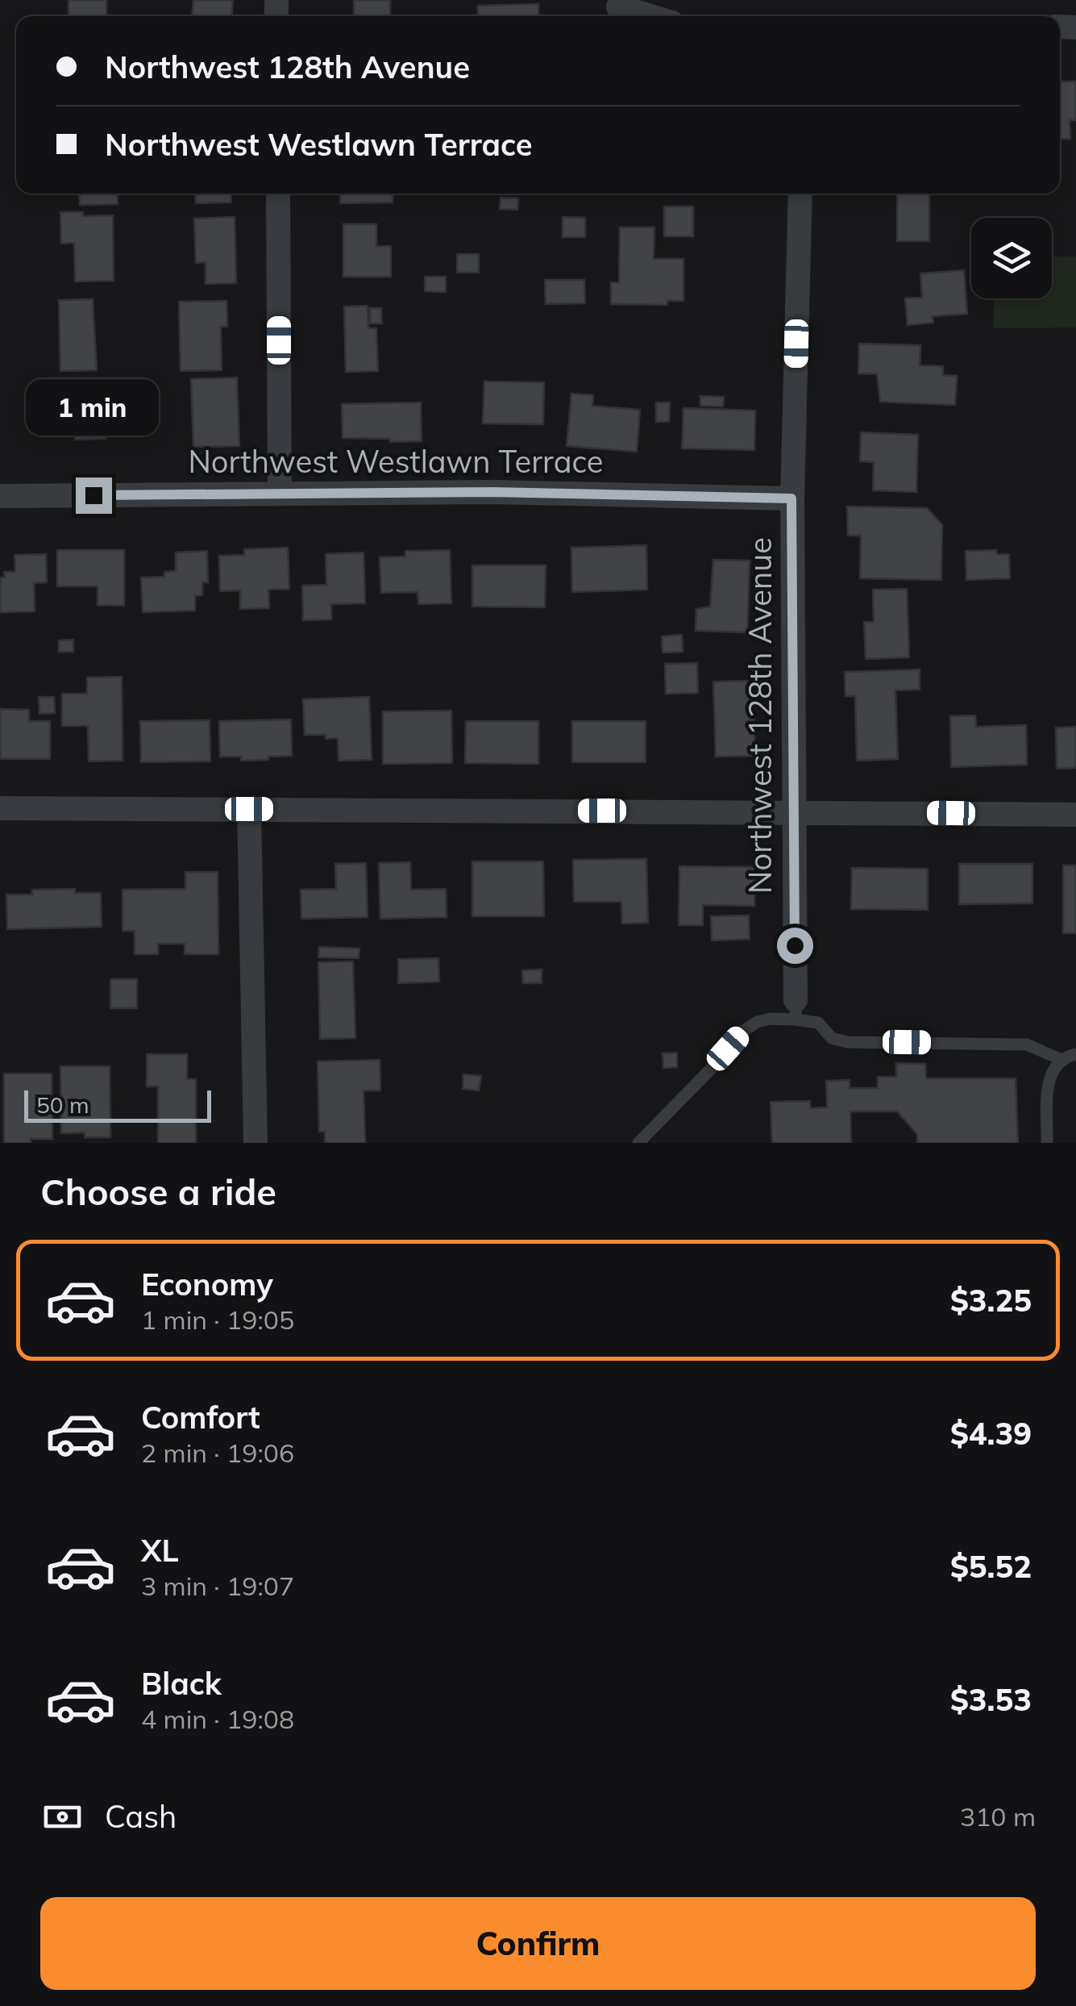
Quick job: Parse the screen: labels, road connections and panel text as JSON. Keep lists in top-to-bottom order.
{
  "streets": {
    "street": ["Northwest Westlawn Terrace", "Northwest 128th Avenue"]
  },
  "crossings": [
    ["Northwest Westlawn Terrace", "Northwest 128th Avenue"]
  ],
  "scale_bar": "50 m",
  "page": {
    "banner": ["Northwest 128th Avenue", "Northwest Westlawn Terrace"],
    "bubble": "1 min",
    "scale": "50 m",
    "heading": "Choose a ride",
    "list": [
      {
        "name": "Economy",
        "note": "1 min · 19:05",
        "value": "$3.25"
      },
      {
        "name": "Comfort",
        "note": "2 min · 19:06",
        "value": "$4.39"
      },
      {
        "name": "XL",
        "note": "3 min · 19:07",
        "value": "$5.52"
      },
      {
        "name": "Black",
        "note": "4 min · 19:08",
        "value": "$3.53"
      }
    ],
    "pay": ["Cash", "310 m"],
    "buttons": "Confirm"
  }
}
